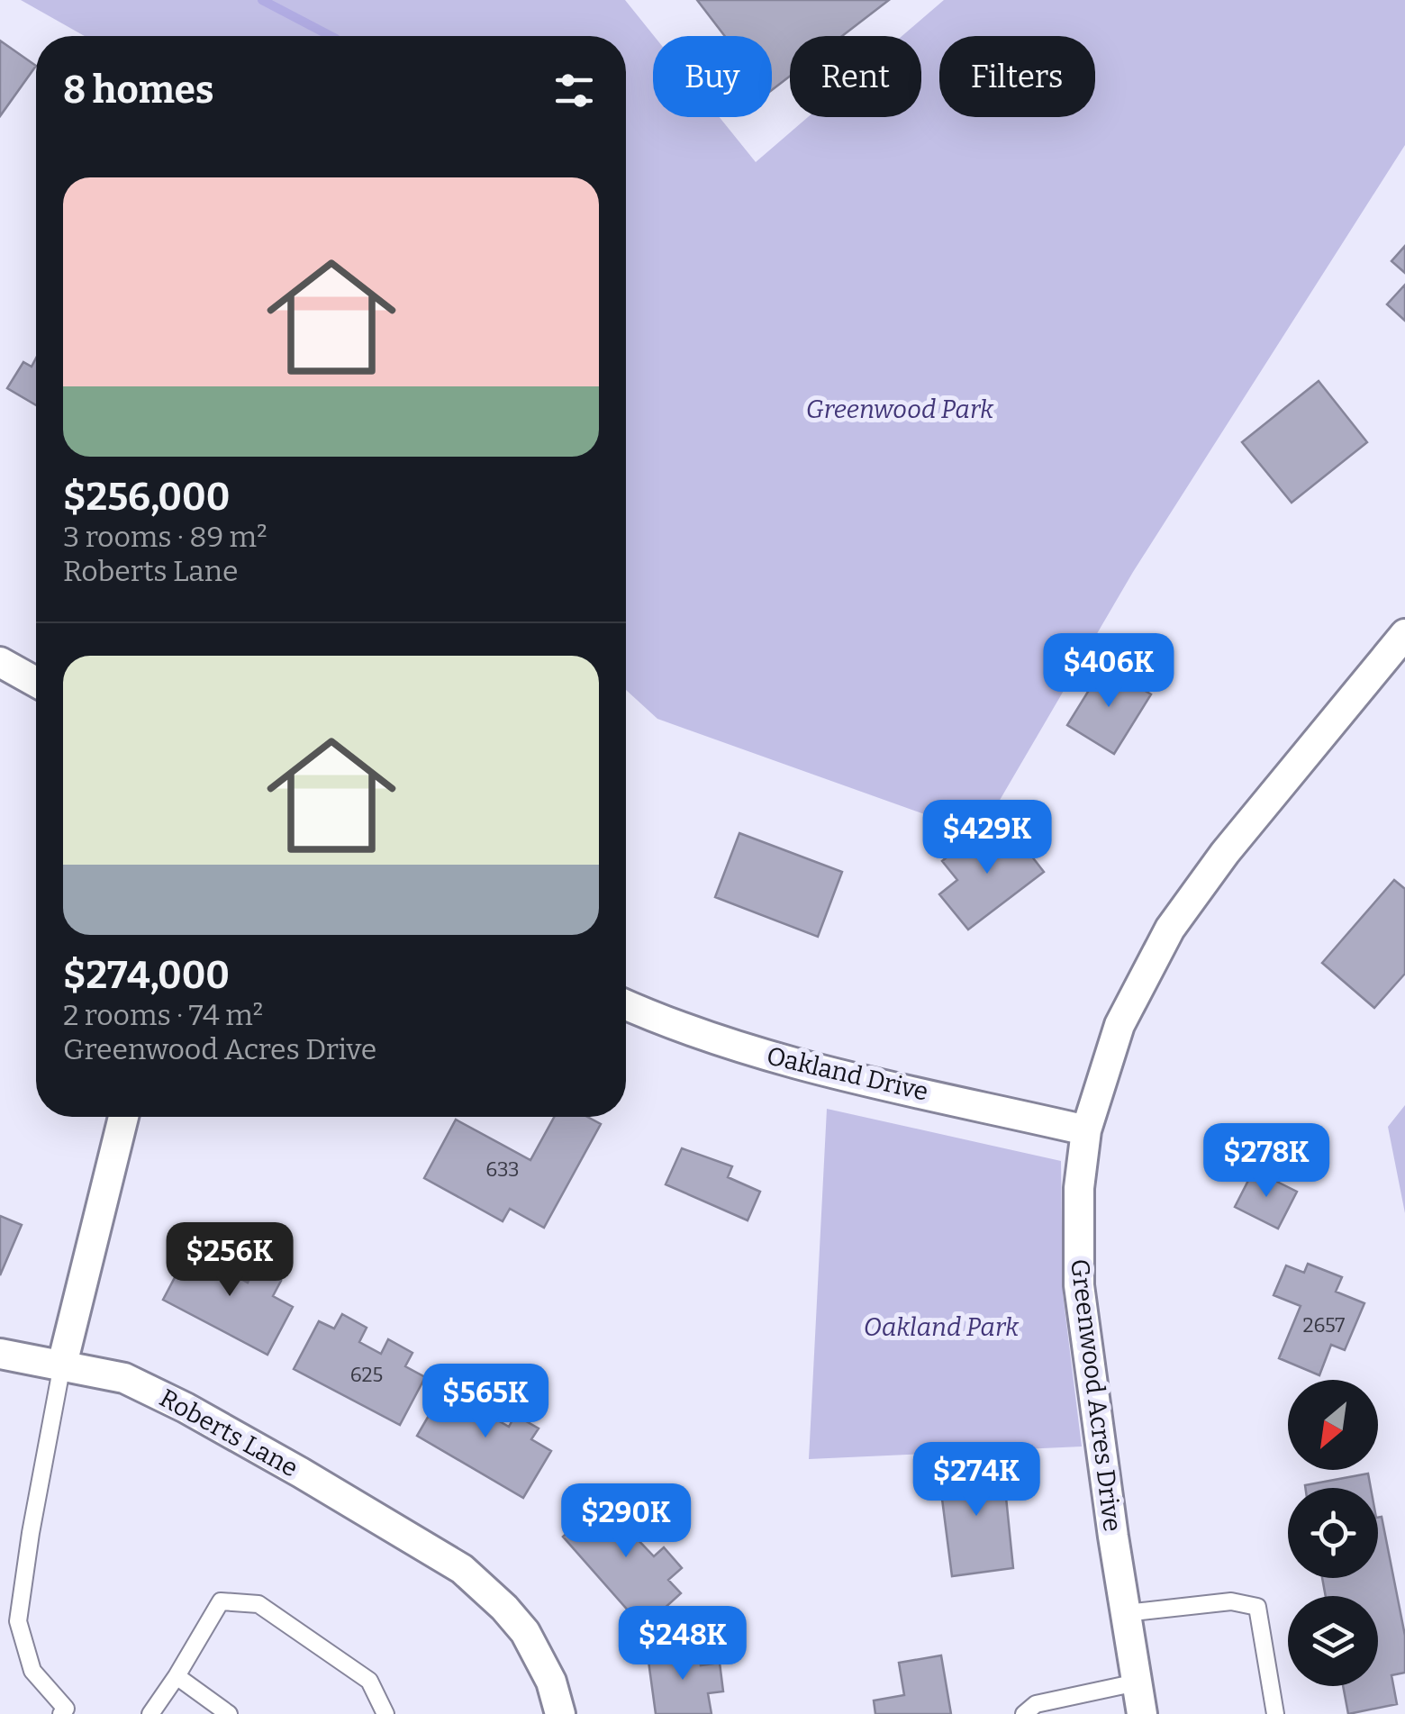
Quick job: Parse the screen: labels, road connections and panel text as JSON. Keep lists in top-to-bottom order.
{
  "streets": {
    "street": ["Oakland Drive", "Greenwood Acres Drive", "Roberts Lane"]
  },
  "crossings": [
    ["Oakland Drive", "Greenwood Acres Drive"]
  ],
  "parks": ["Greenwood Park", "Oakland Park"],
  "house_numbers": ["633", "2657", "625"],
  "north": "bottom left",
  "page": {
    "chip": ["Buy", "Rent", "Filters"],
    "heading": "8 homes",
    "list": [
      {
        "name": "$256,000",
        "note": "3 rooms · 89 m² · Roberts Lane"
      },
      {
        "name": "$274,000",
        "note": "2 rooms · 74 m² · Greenwood Acres Drive"
      }
    ],
    "price": [
      "$406K",
      "$429K",
      "$278K",
      "$256K",
      "$565K",
      "$274K",
      "$290K",
      "$248K"
    ]
  }
}
